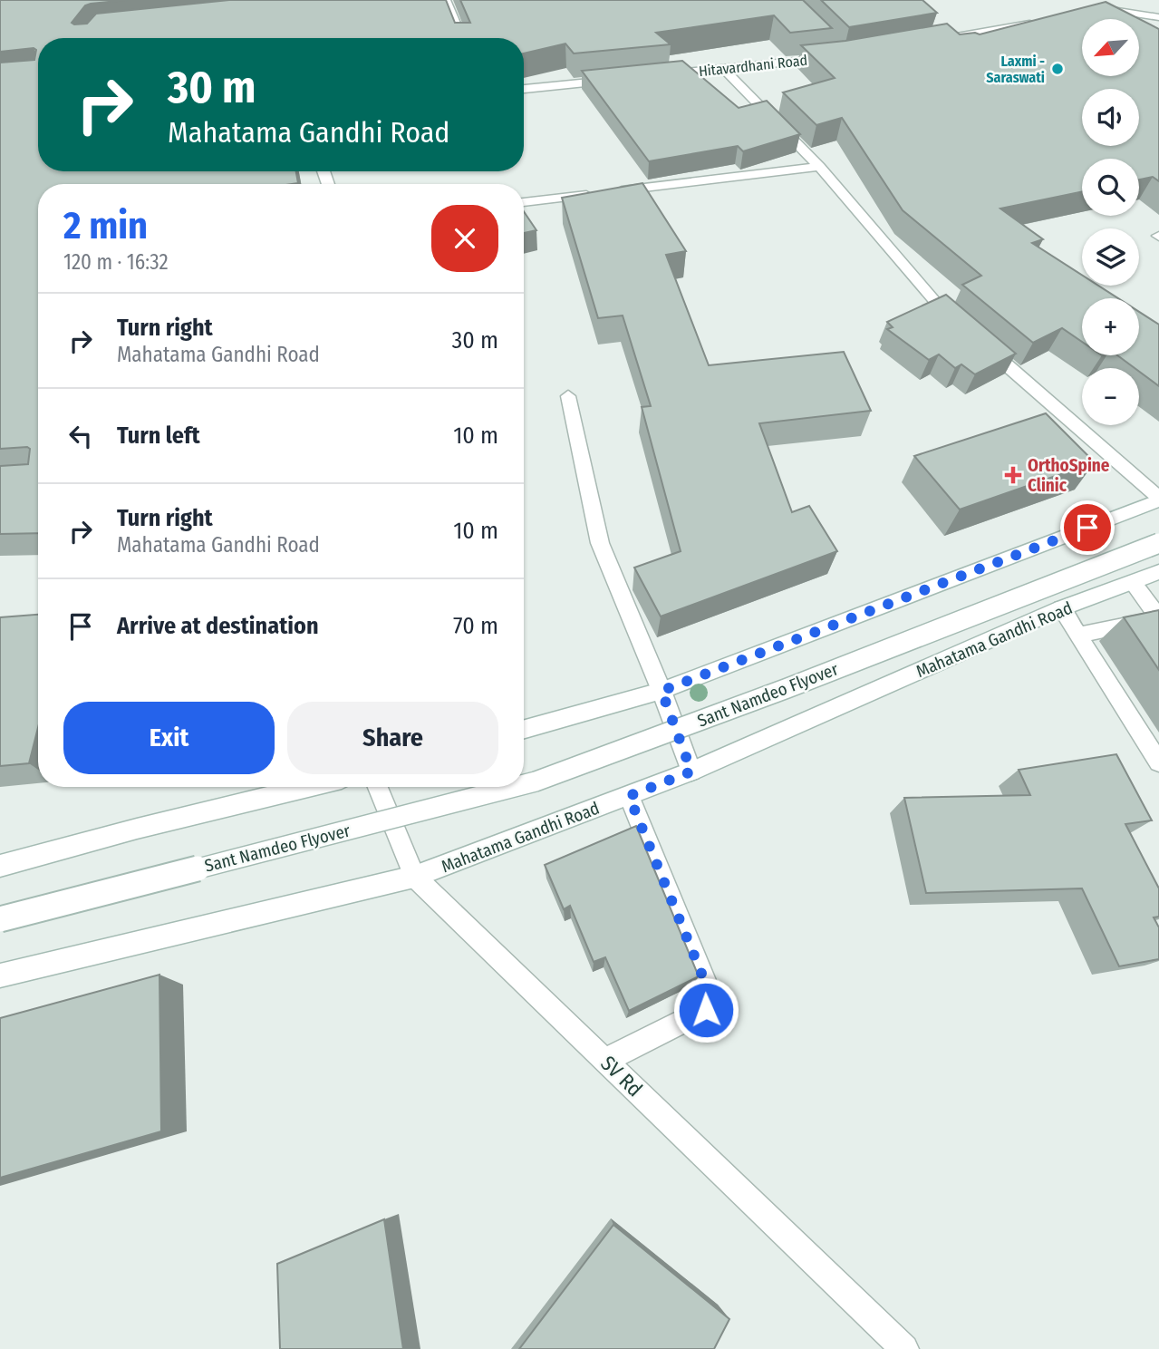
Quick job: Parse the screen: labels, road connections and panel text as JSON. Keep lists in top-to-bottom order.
{
  "streets": {
    "street": [
      "Hitavardhani Road",
      "Mahatama Gandhi Road",
      "Sant Namdeo Flyover",
      "SV Rd"
    ]
  },
  "crossings": [
    ["Mahatama Gandhi Road", "SV Rd"]
  ],
  "places": {
    "other": ["Laxmi - Saraswati"],
    "health": ["OrthoSpine Clinic"]
  },
  "north": "bottom left",
  "page": {
    "map_buttons": ["+", "−"],
    "turn": ["30 m", "Mahatama Gandhi Road"],
    "heading": ["2 min", "120 m · 16:32"],
    "list": [
      {
        "name": "Turn right",
        "note": "Mahatama Gandhi Road",
        "value": "30 m"
      },
      {
        "name": "Turn left",
        "value": "10 m"
      },
      {
        "name": "Turn right",
        "note": "Mahatama Gandhi Road",
        "value": "10 m"
      },
      {
        "name": "Arrive at destination",
        "value": "70 m"
      }
    ],
    "buttons": ["Exit", "Share"]
  }
}
